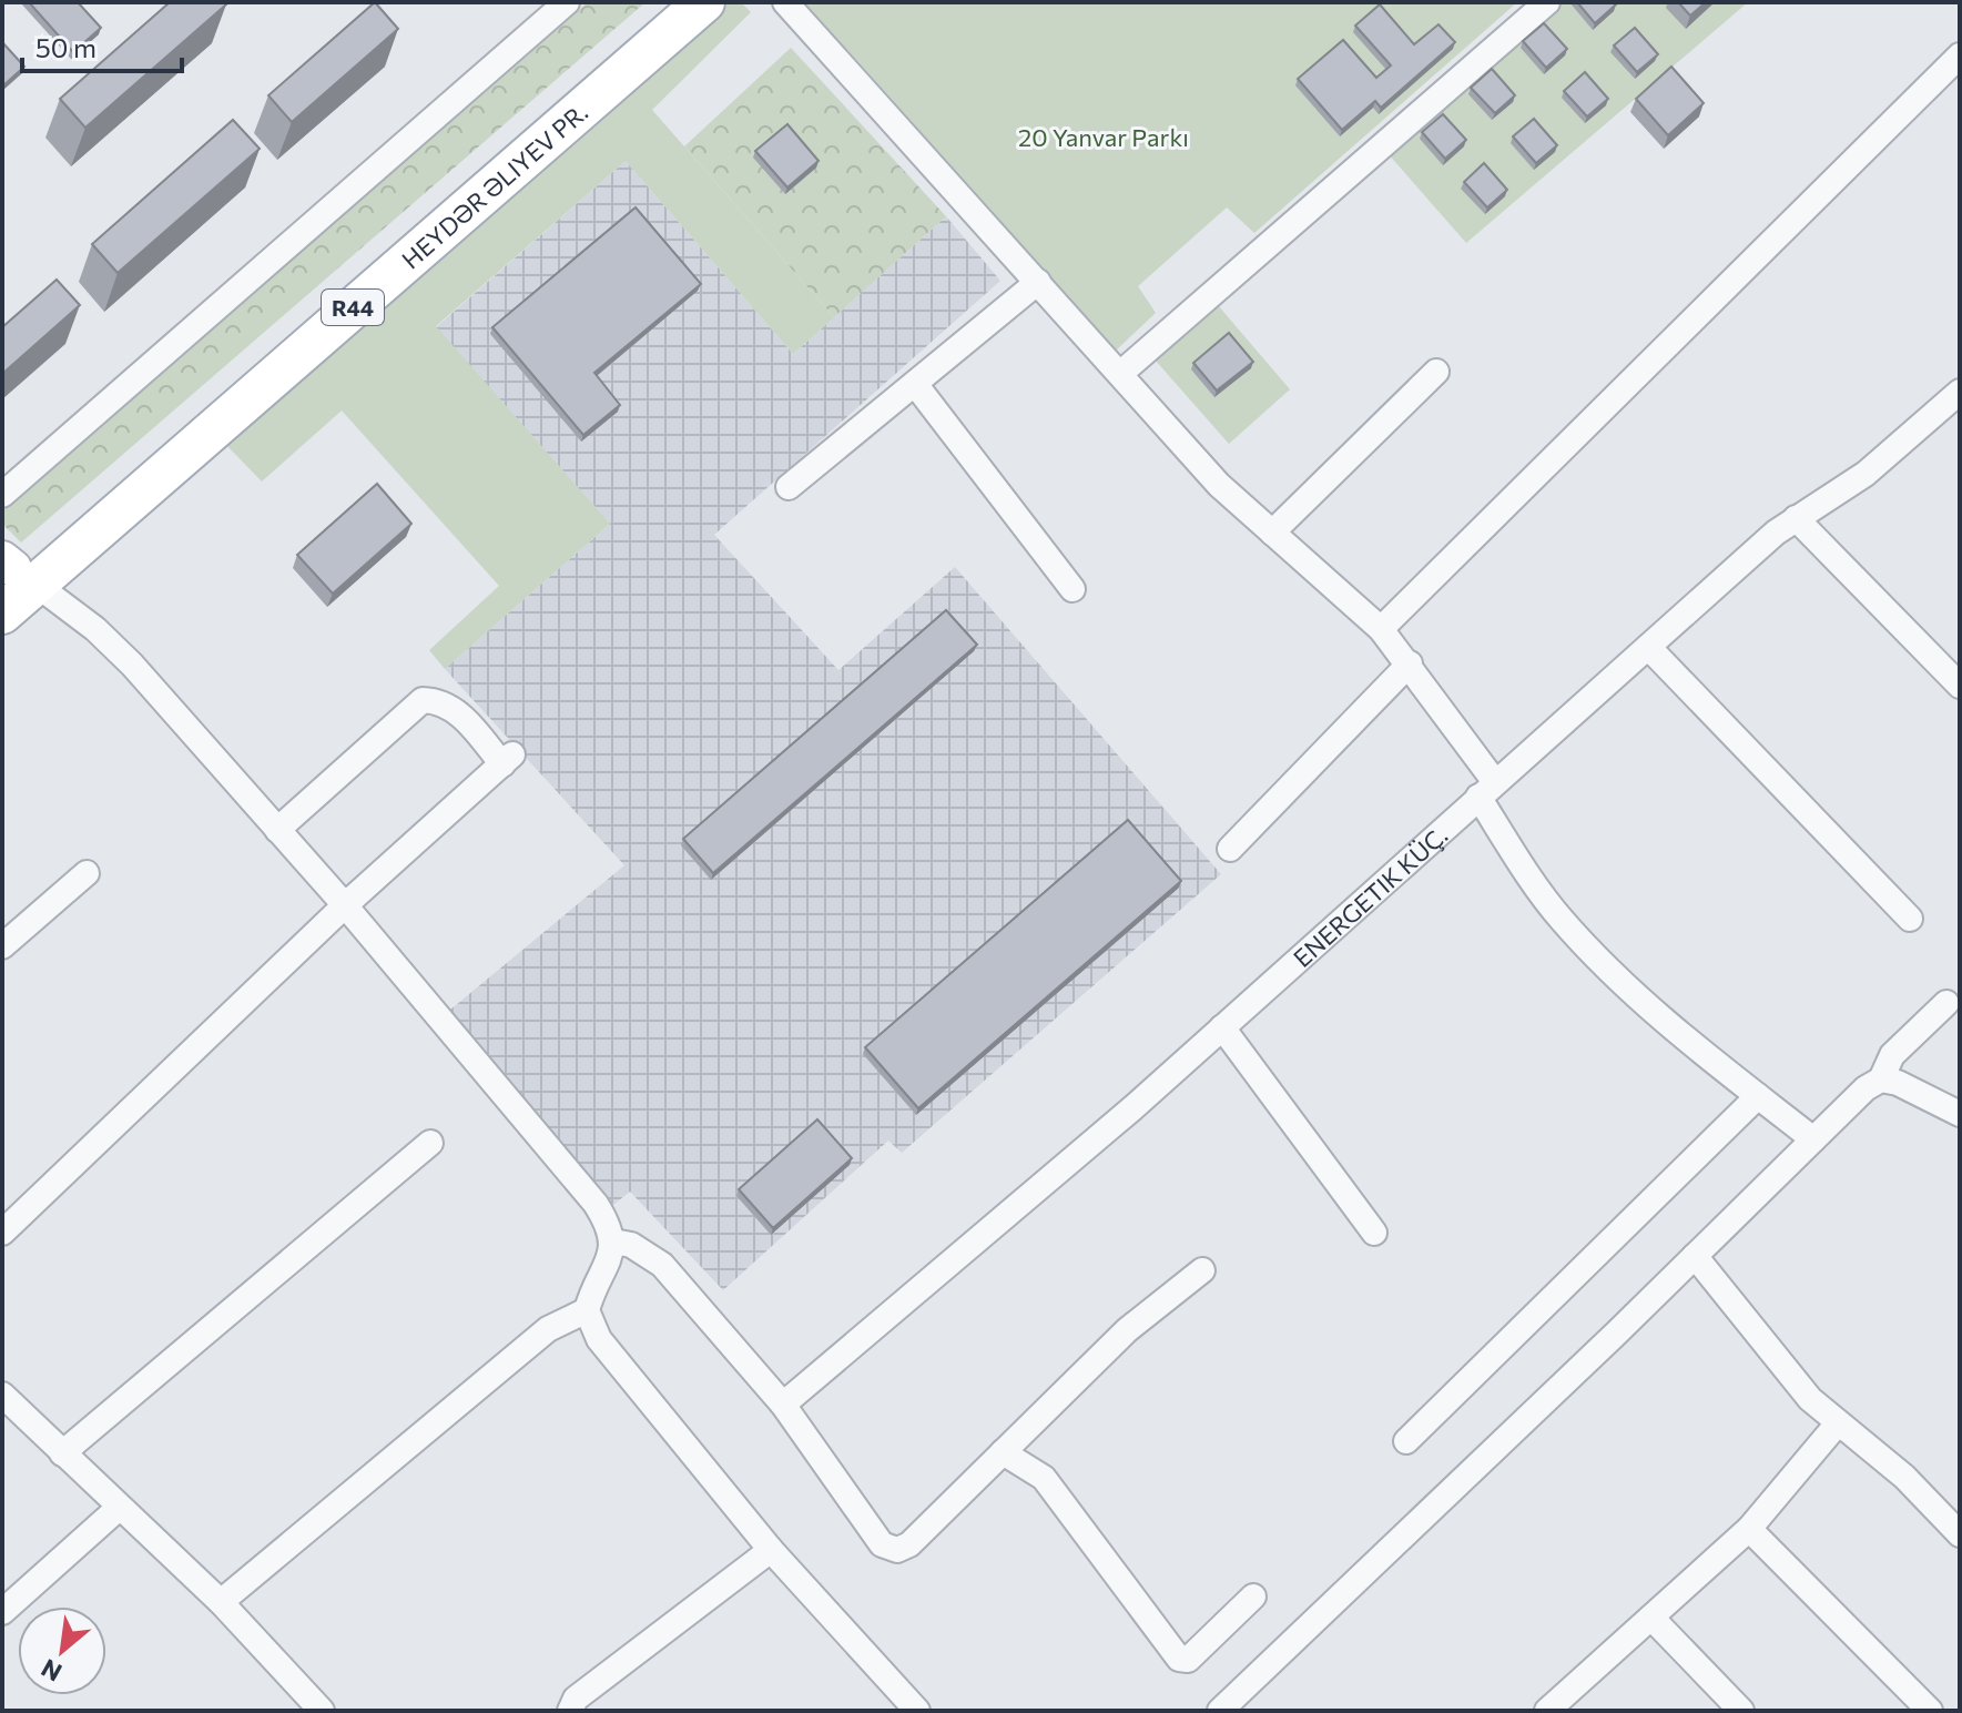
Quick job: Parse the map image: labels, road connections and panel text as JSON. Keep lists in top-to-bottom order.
{
  "streets": {
    "main road": ["HEYDƏR ƏLIYEV PR.", "R44"],
    "street": ["ENERGETIK KÜÇ."]
  },
  "parks": ["20 Yanvar Parkı"],
  "scale_bar": "50 m",
  "north": "bottom left"
}
